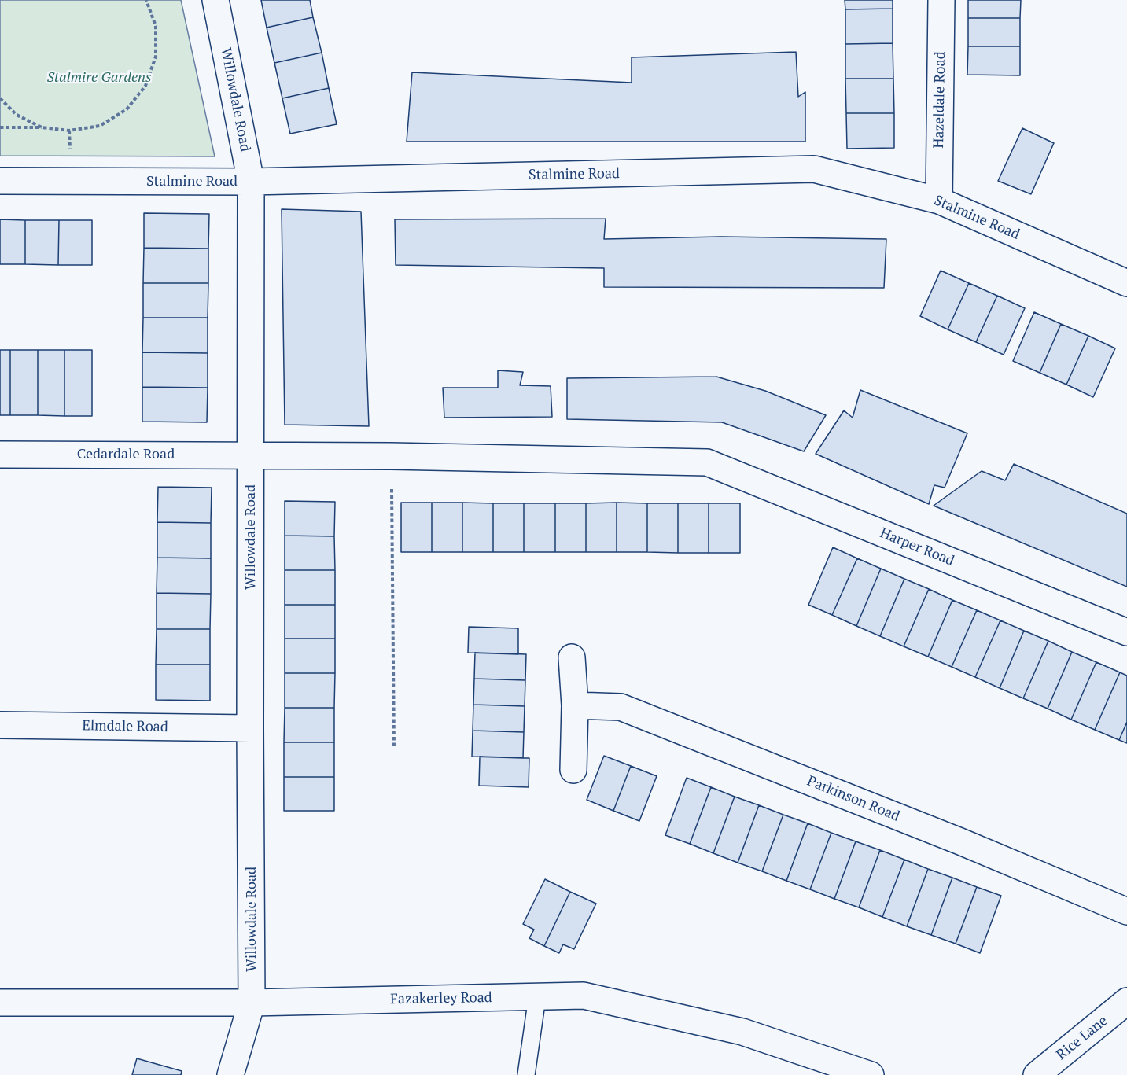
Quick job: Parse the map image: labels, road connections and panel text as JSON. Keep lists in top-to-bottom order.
{
  "streets": {
    "main road": [
      "Willowdale Road",
      "Hazeldale Road",
      "Stalmine Road",
      "Cedardale Road",
      "Harper Road",
      "Elmdale Road",
      "Parkinson Road",
      "Fazakerley Road",
      "Rice Lane"
    ]
  },
  "crossings": [
    ["Willowdale Road", "Stalmine Road"],
    ["Willowdale Road", "Cedardale Road"],
    ["Willowdale Road", "Elmdale Road"],
    ["Willowdale Road", "Fazakerley Road"],
    ["Hazeldale Road", "Stalmine Road"],
    ["Cedardale Road", "Harper Road"]
  ],
  "parks": ["Stalmire Gardens"]
}
